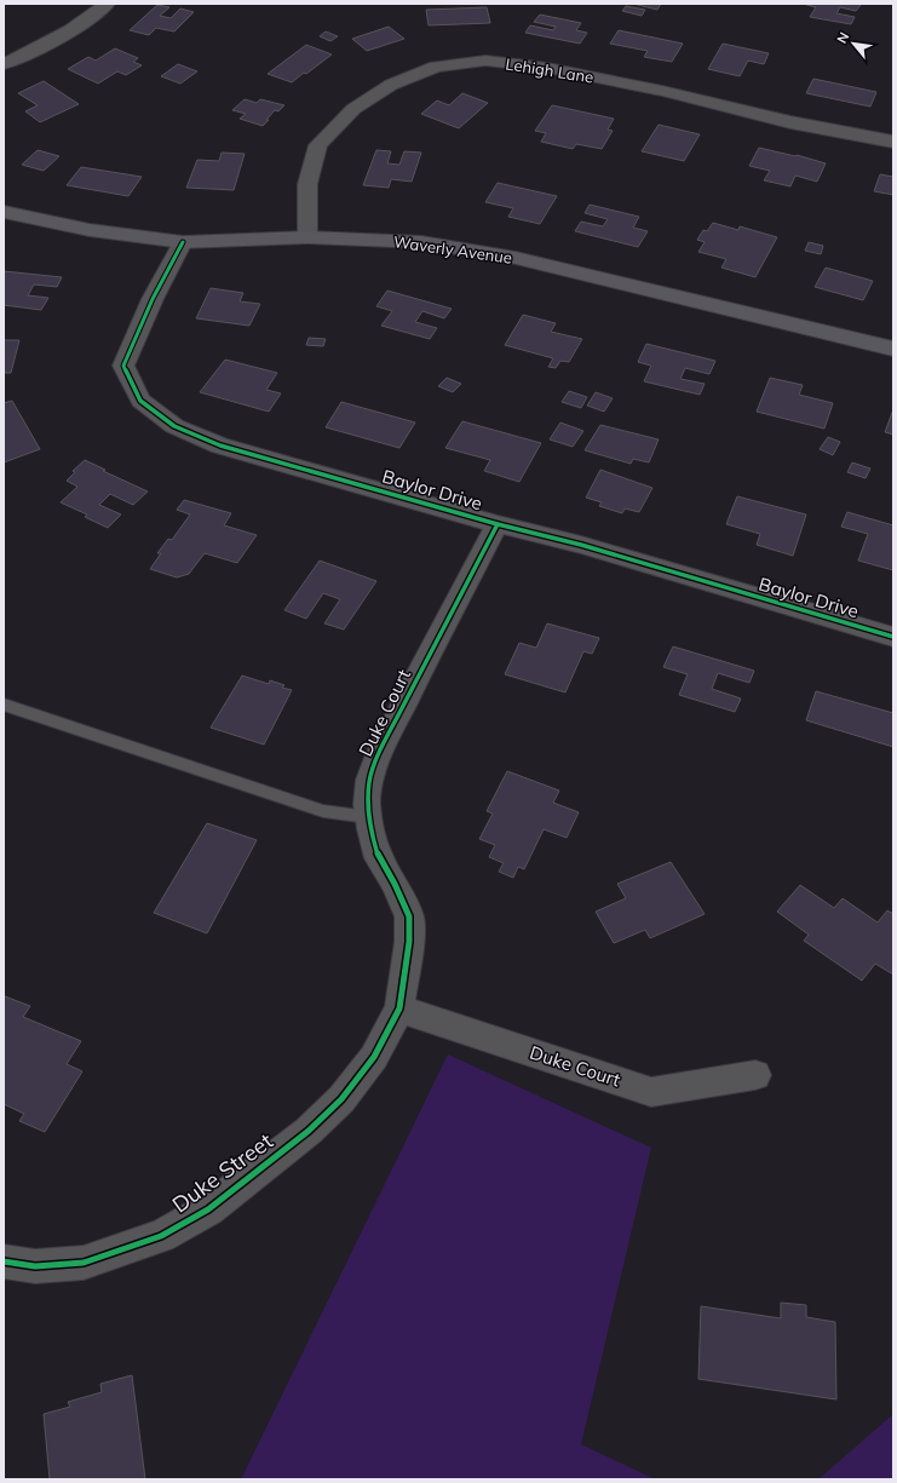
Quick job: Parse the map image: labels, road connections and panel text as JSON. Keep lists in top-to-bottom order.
{
  "streets": {
    "street": [
      "Lehigh Lane",
      "Waverly Avenue",
      "Baylor Drive",
      "Duke Court",
      "Duke Street"
    ]
  },
  "crossings": [
    ["Lehigh Lane", "Waverly Avenue"],
    ["Waverly Avenue", "Baylor Drive"],
    ["Baylor Drive", "Duke Court"],
    ["Duke Court", "Duke Street"]
  ],
  "north": "top left"
}
